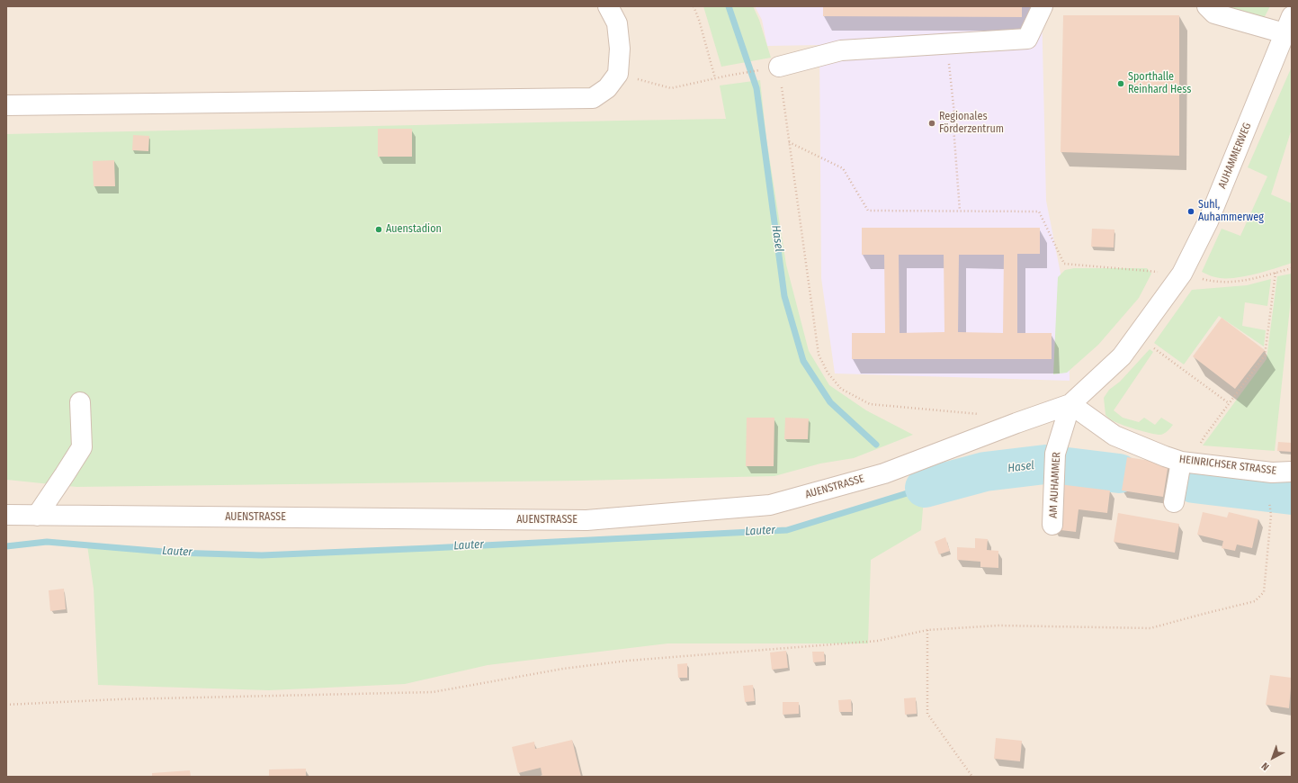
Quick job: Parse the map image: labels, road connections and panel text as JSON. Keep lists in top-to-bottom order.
{
  "streets": {
    "street": [
      "AUHAMMERWEG",
      "HEINRICHSER STRASSE",
      "AM AUHAMMER",
      "AUENSTRASSE"
    ]
  },
  "crossings": [
    ["AUHAMMERWEG", "HEINRICHSER STRASSE"],
    ["AUHAMMERWEG", "AM AUHAMMER"],
    ["AUHAMMERWEG", "AUENSTRASSE"],
    ["HEINRICHSER STRASSE", "AM AUHAMMER"],
    ["HEINRICHSER STRASSE", "AUENSTRASSE"],
    ["AM AUHAMMER", "AUENSTRASSE"]
  ],
  "water": ["Hasel", "Lauter"],
  "places": [
    "Sporthalle Reinhard Hess",
    "Regionales Förderzentrum",
    "Suhl, Auhammerweg",
    "Auenstadion"
  ],
  "north": "bottom left"
}
